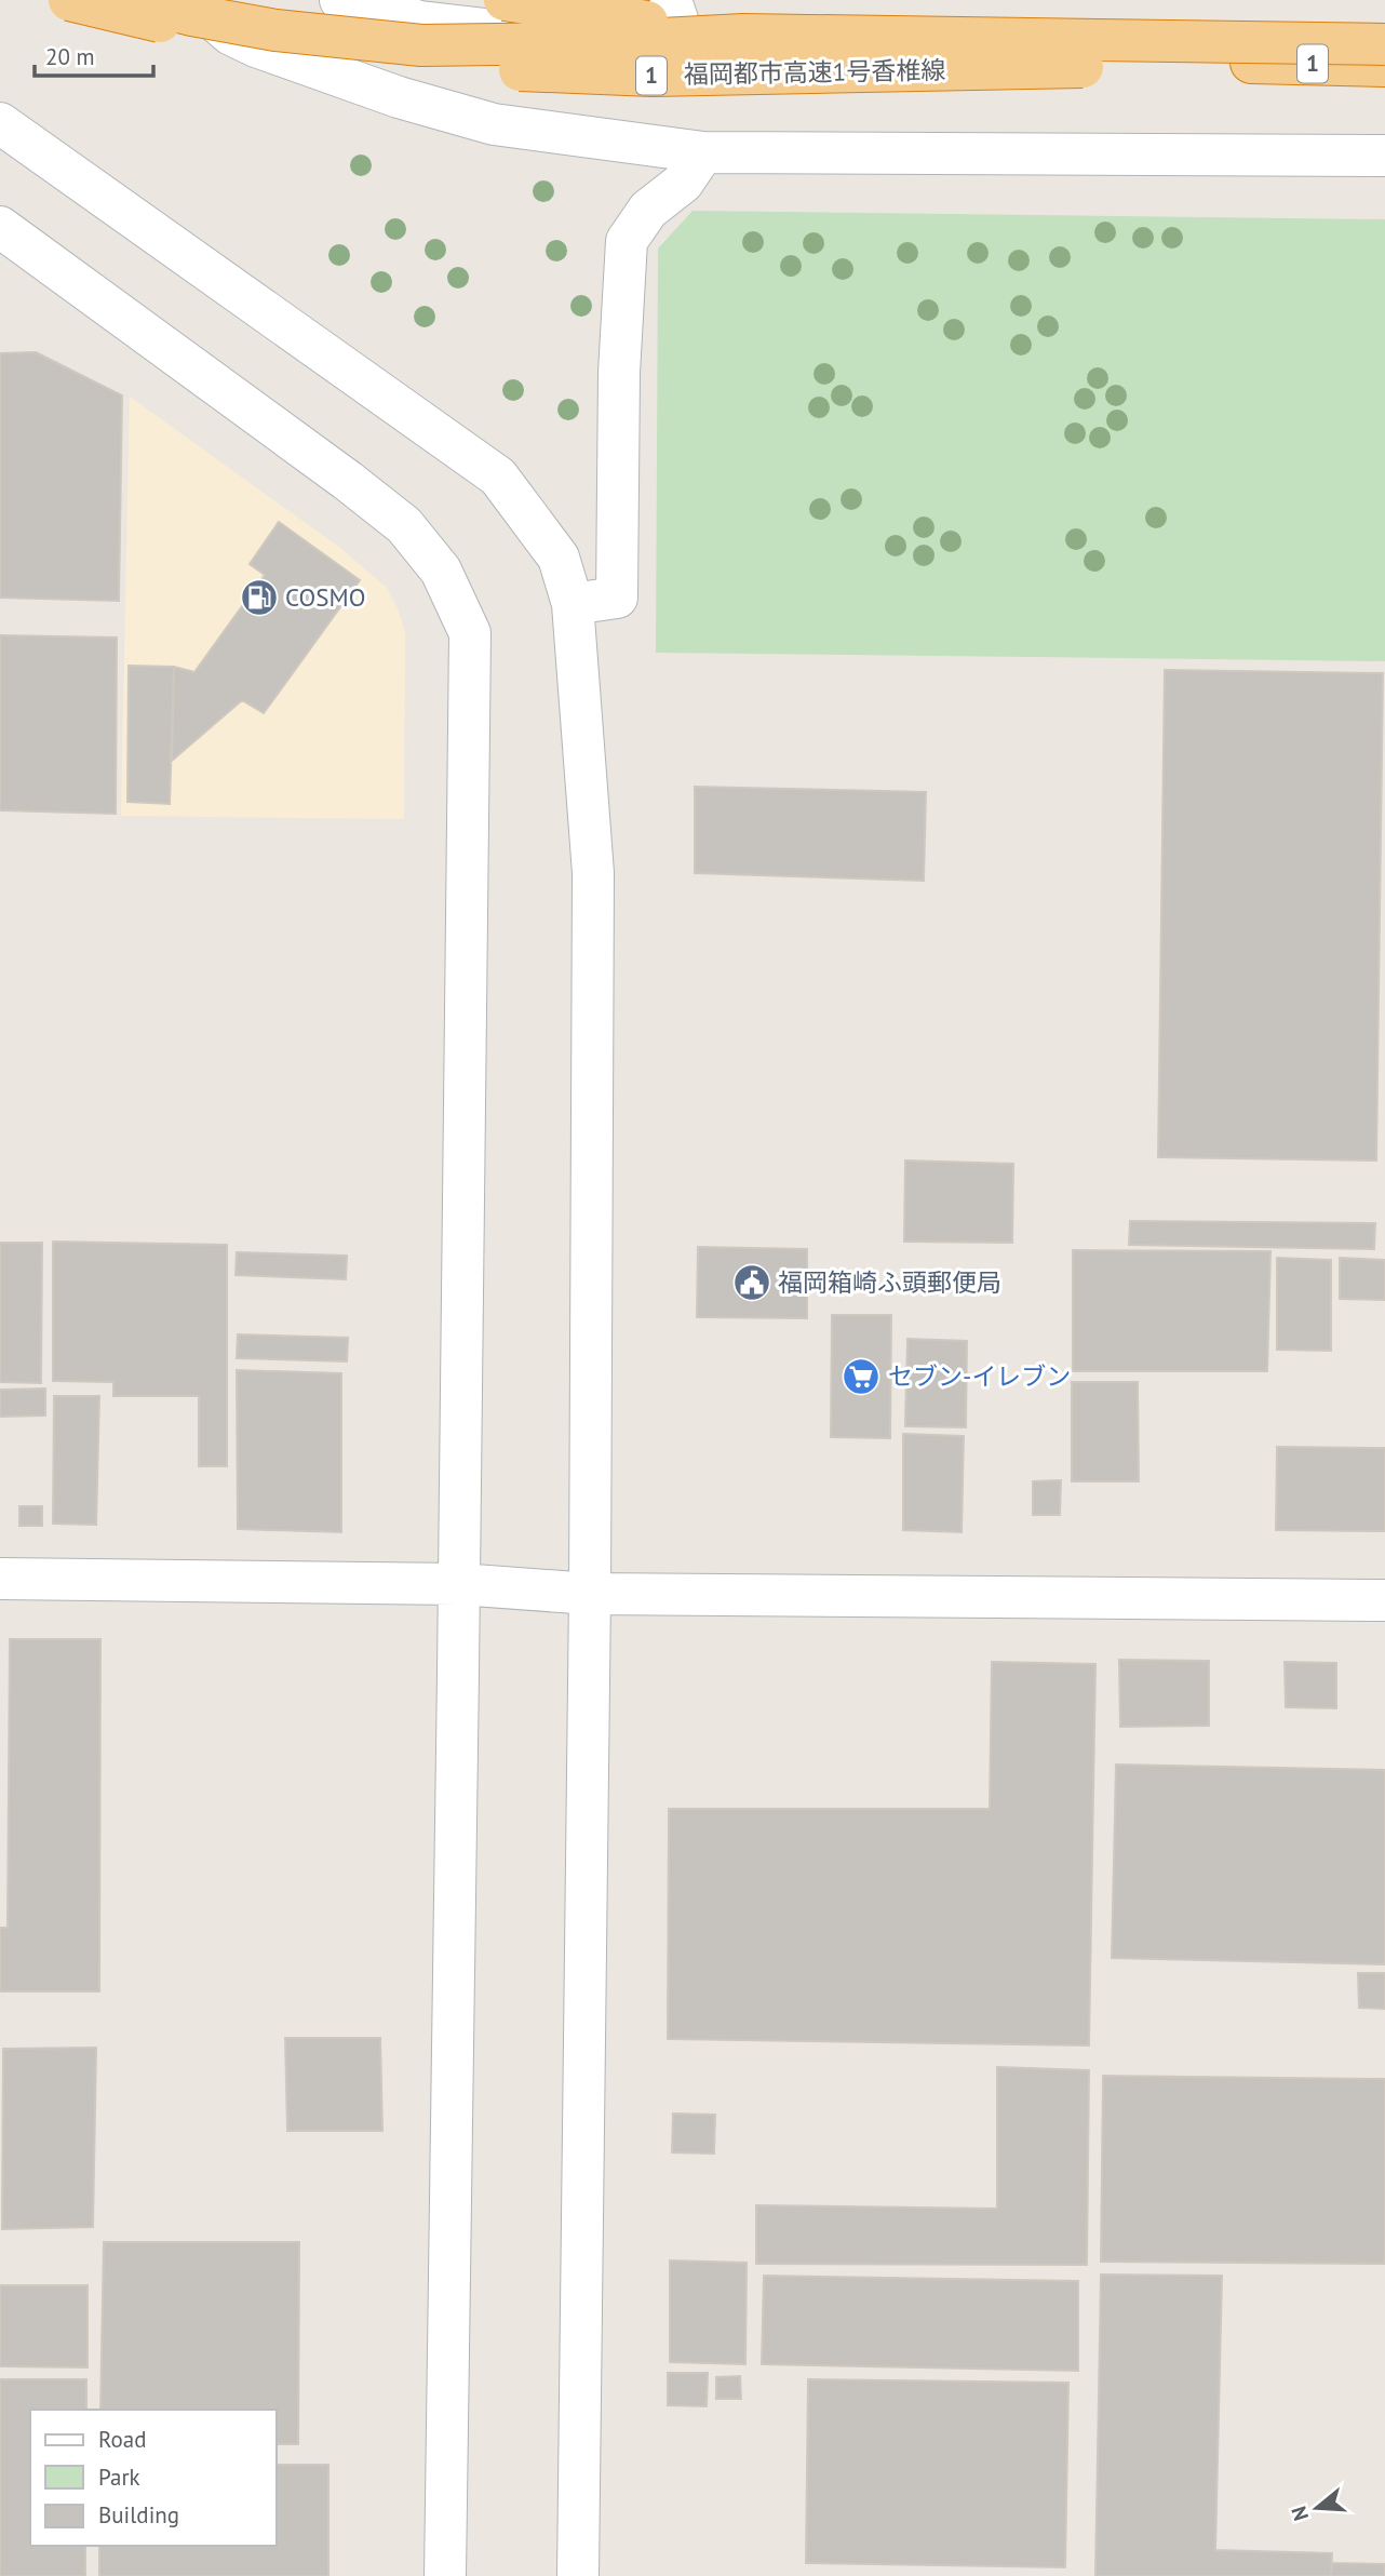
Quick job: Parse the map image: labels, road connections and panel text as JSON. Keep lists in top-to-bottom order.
{
  "streets": {
    "highway": ["1", "福岡都市高速1号香椎線"]
  },
  "places": {
    "fuel station": ["COSMO"],
    "public building": ["福岡箱崎ふ頭郵便局"],
    "supermarket": ["セブン-イレブン"]
  },
  "legend": ["Road", "Park", "Building"],
  "scale_bar": "20 m",
  "north": "left"
}
